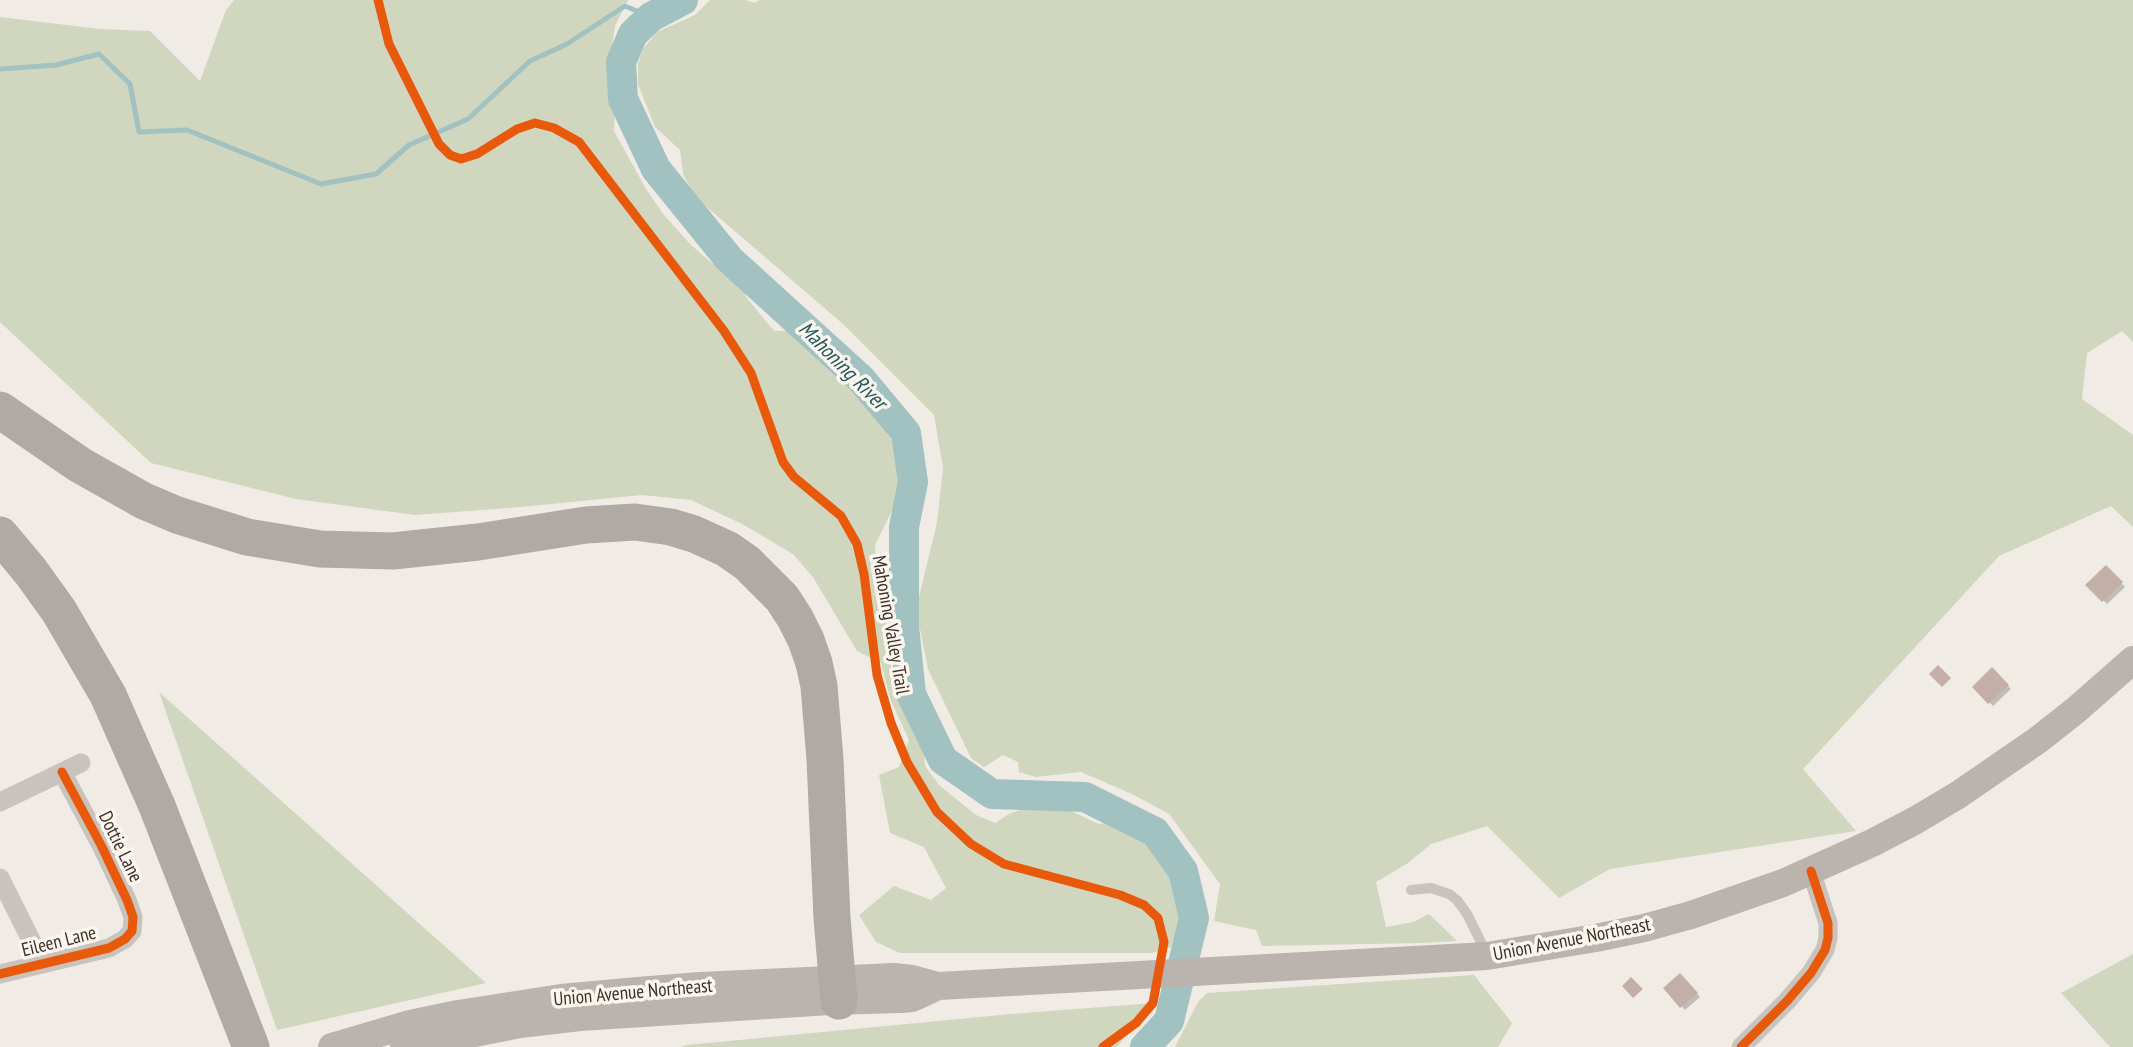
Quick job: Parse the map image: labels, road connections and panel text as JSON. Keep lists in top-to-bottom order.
{
  "streets": {
    "main road": ["Union Avenue Northeast"],
    "street": ["Dottie Lane", "Eileen Lane"],
    "cycle path": ["Mahoning Valley Trail"]
  },
  "crossings": [
    ["Dottie Lane", "Eileen Lane"]
  ],
  "water": ["Mahoning River"]
}
